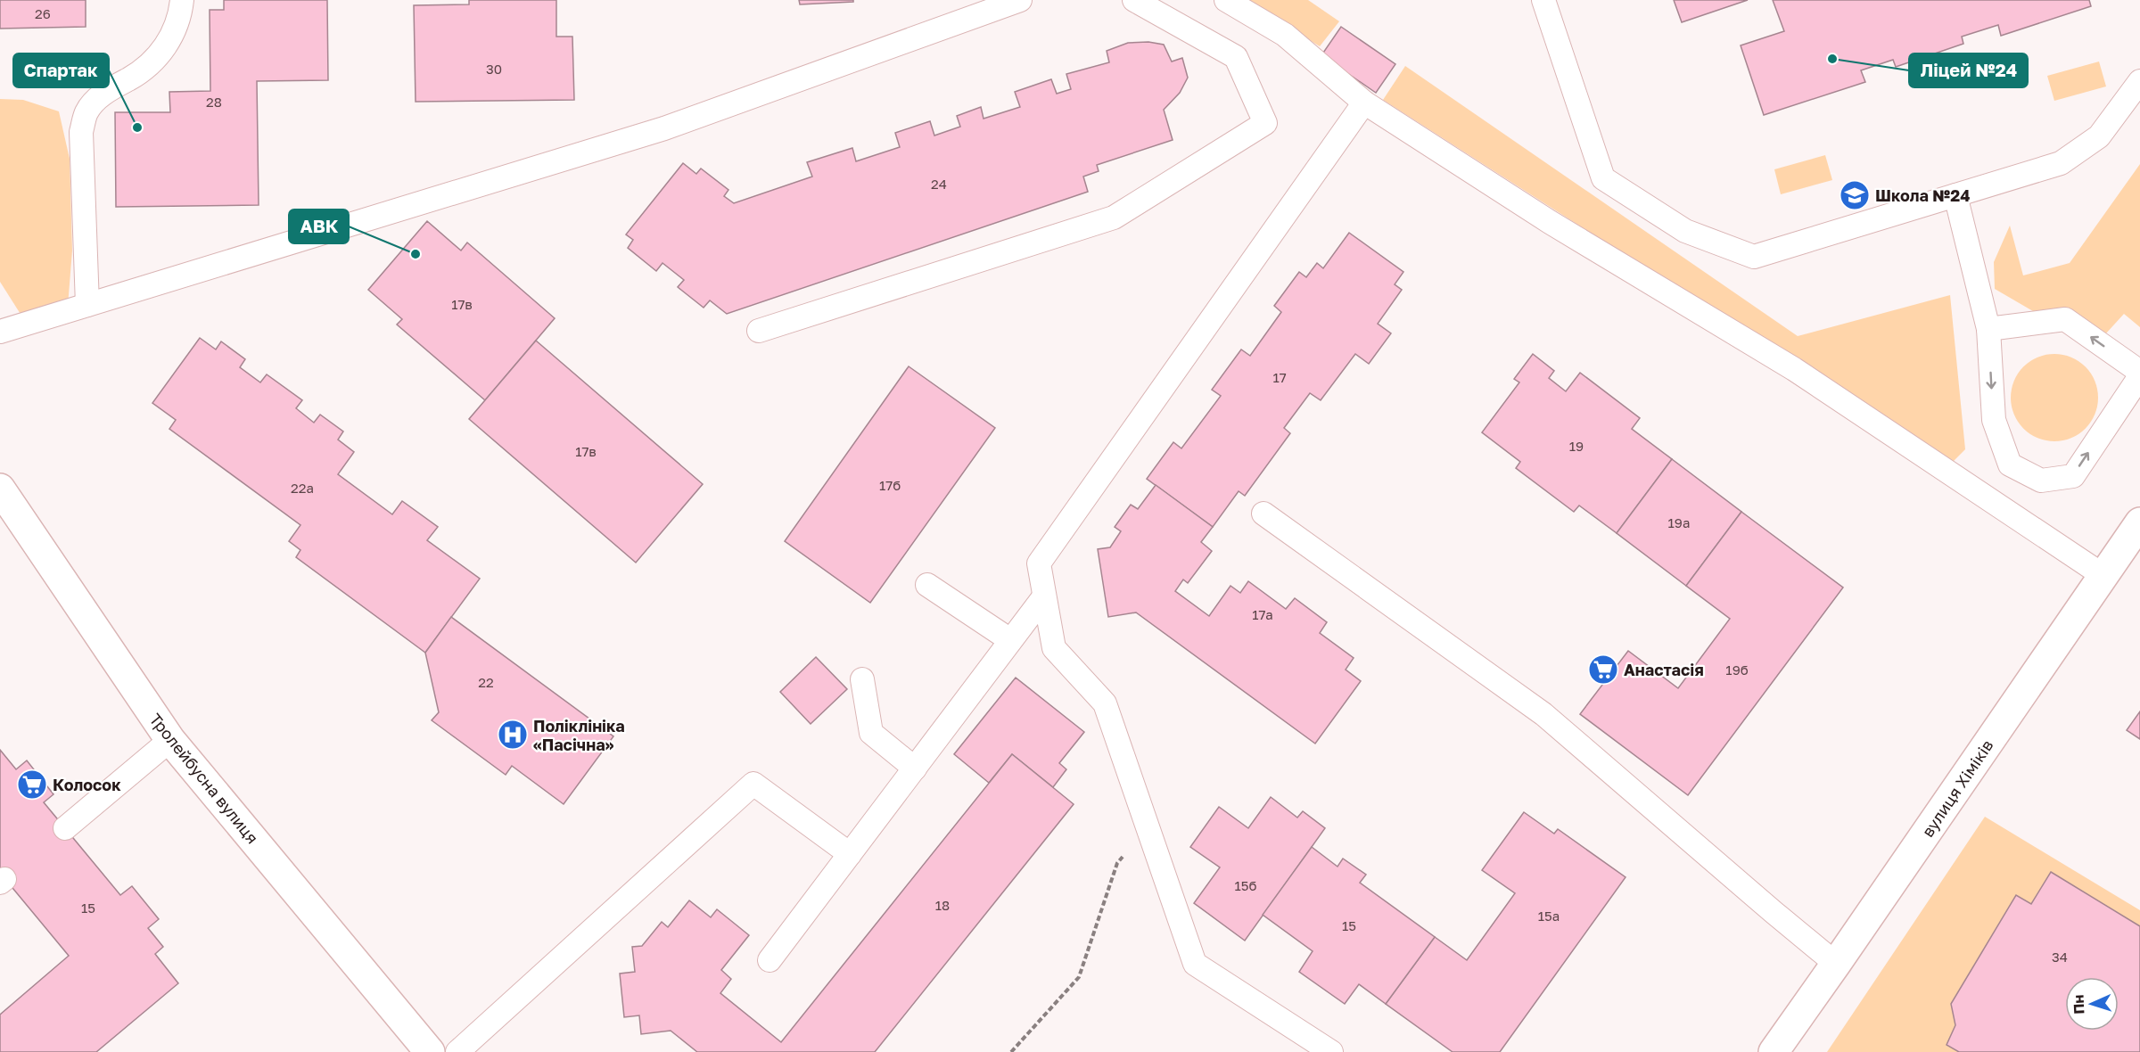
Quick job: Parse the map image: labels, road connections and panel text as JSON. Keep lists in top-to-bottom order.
{
  "streets": {
    "street": ["Тролейбусна вулиця", "вулиця Хіміків"]
  },
  "places": {
    "other": ["Ліцей №24", "Спартак", "АВК"],
    "school or university": ["Школа №24"],
    "supermarket": ["Анастасія", "Колосок"],
    "hospital": ["Поліклініка «Пасічна»"]
  },
  "house_numbers": [
    "26",
    "30",
    "28",
    "24",
    "17в",
    "17",
    "19",
    "17в",
    "17б",
    "22а",
    "19а",
    "17а",
    "19б",
    "22",
    "15б",
    "18",
    "15",
    "15а",
    "15",
    "34"
  ],
  "north": "left"
}
